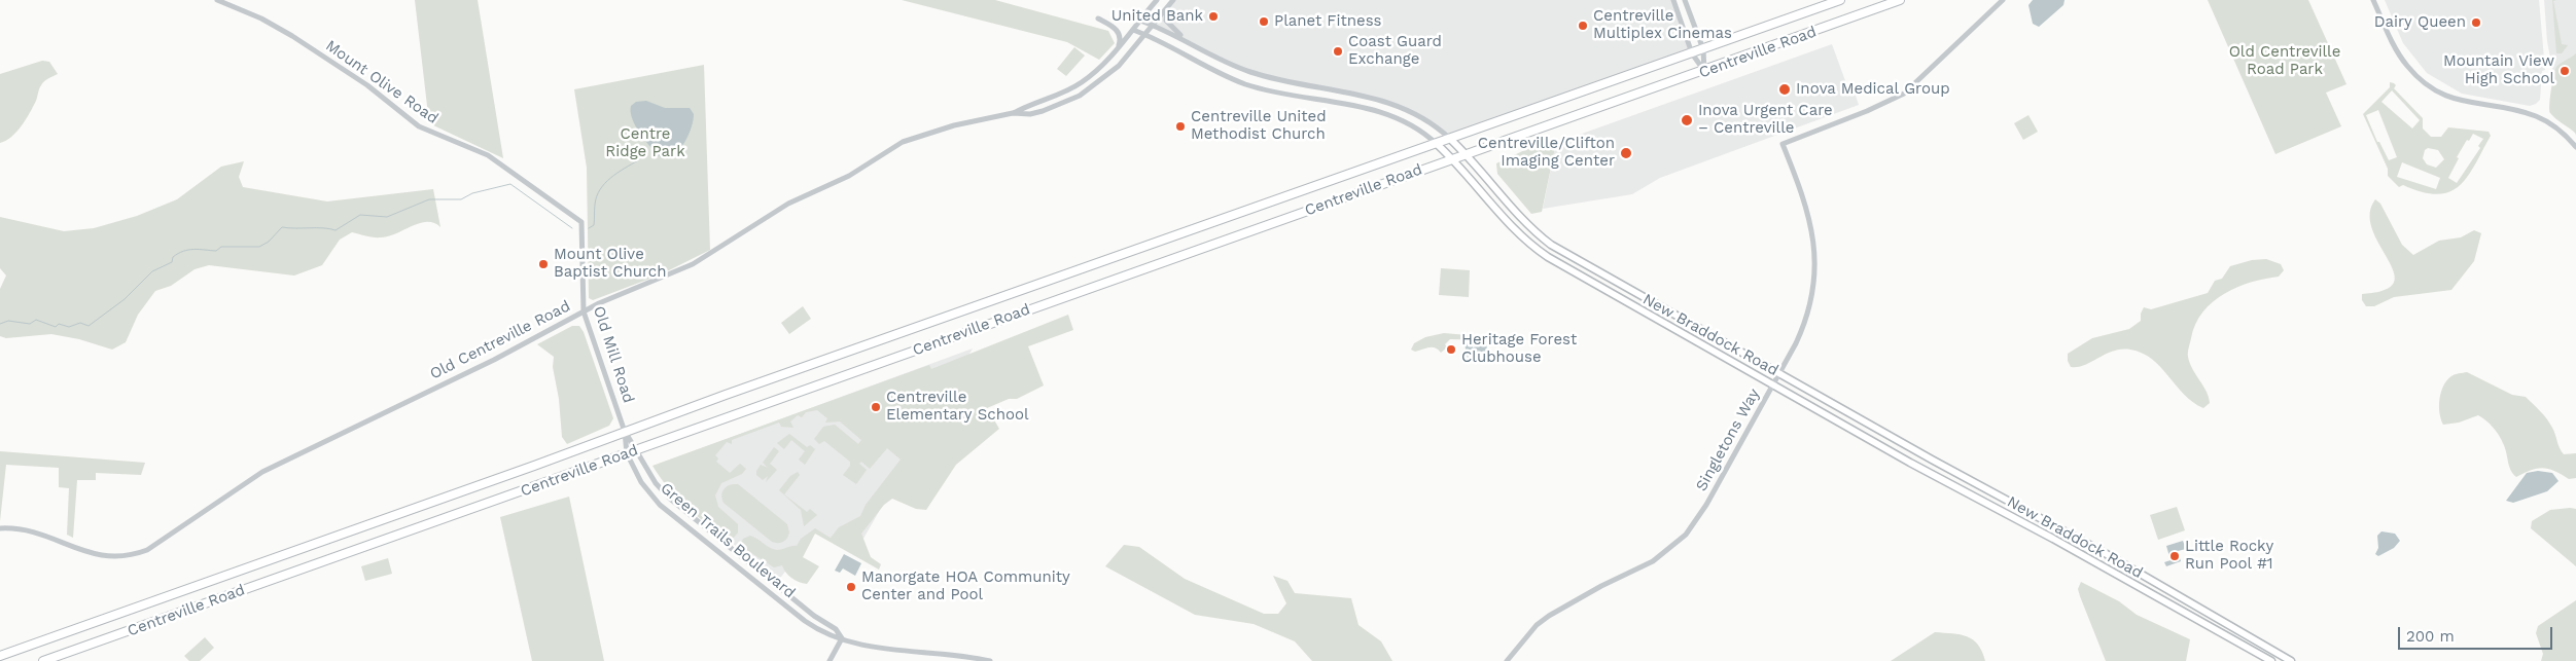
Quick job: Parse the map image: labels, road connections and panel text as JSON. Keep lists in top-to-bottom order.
{
  "streets": {
    "highway": ["Centreville Road"],
    "main road": ["New Braddock Road"],
    "street": [
      "Mount Olive Road",
      "Old Centreville Road",
      "Old Mill Road",
      "Singletons Way",
      "Green Trails Boulevard"
    ]
  },
  "crossings": [
    ["Centreville Road", "New Braddock Road"],
    ["Centreville Road", "Old Mill Road"],
    ["Centreville Road", "Green Trails Boulevard"],
    ["Mount Olive Road", "Old Mill Road"],
    ["New Braddock Road", "Singletons Way"],
    ["Old Centreville Road", "Old Mill Road"],
    ["Old Mill Road", "Green Trails Boulevard"]
  ],
  "parks": ["Old Centreville Road Park", "Centre Ridge Park"],
  "places": [
    "United Bank",
    "Planet Fitness",
    "Dairy Queen",
    "Centreville Multiplex Cinemas",
    "Coast Guard Exchange",
    "Mountain View High School",
    "Inova Medical Group",
    "Inova Urgent Care – Centreville",
    "Centreville United Methodist Church",
    "Centreville/Clifton Imaging Center",
    "Mount Olive Baptist Church",
    "Heritage Forest Clubhouse",
    "Centreville Elementary School",
    "Little Rocky Run Pool #1",
    "Manorgate HOA Community Center and Pool"
  ],
  "scale_bar": "200 m"
}
